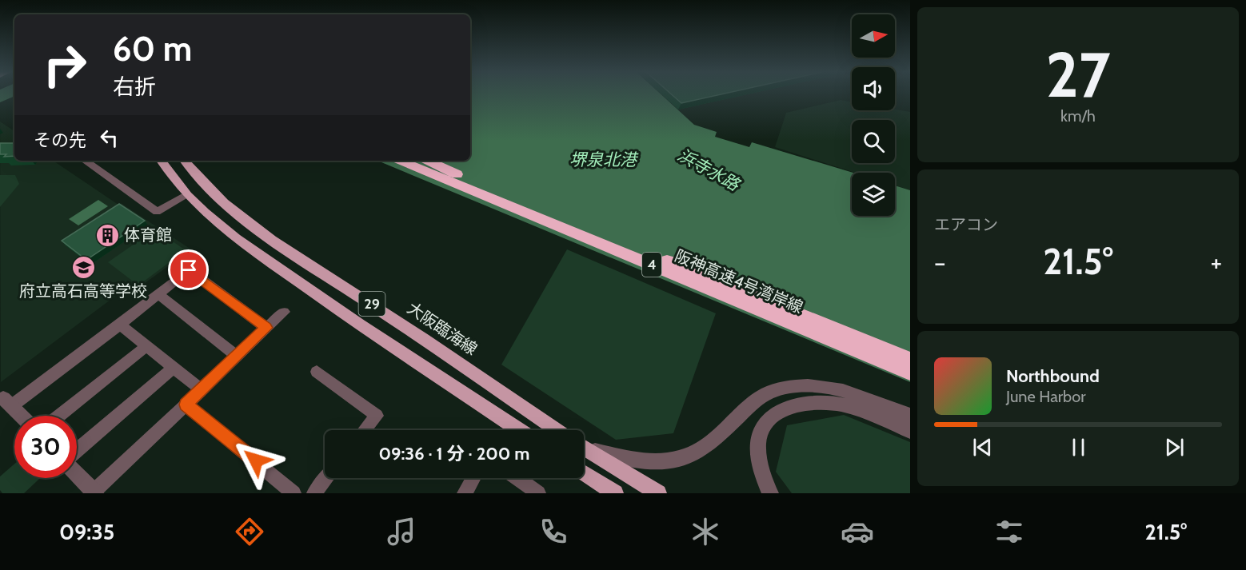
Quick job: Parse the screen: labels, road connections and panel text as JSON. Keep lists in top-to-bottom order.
{
  "streets": {
    "highway": ["4", "阪神高速4号湾岸線"],
    "main road": ["29", "大阪臨海線"]
  },
  "water": ["堺泉北港", "浜寺水路"],
  "places": {
    "building": ["体育館"],
    "school or university": ["府立高石高等学校"]
  },
  "north": "right",
  "page": {
    "tile": [
      ["27", "km/h"],
      "エアコン"
    ],
    "turn": ["60 m", "右折"],
    "then": "その先",
    "heat": ["−", "21.5°", "+"],
    "song": ["Northbound", "June Harbor"],
    "limit": "30",
    "trip": "09:36 · 1 分 · 200 m",
    "tabs": ["09:35", "21.5°"]
  }
}
